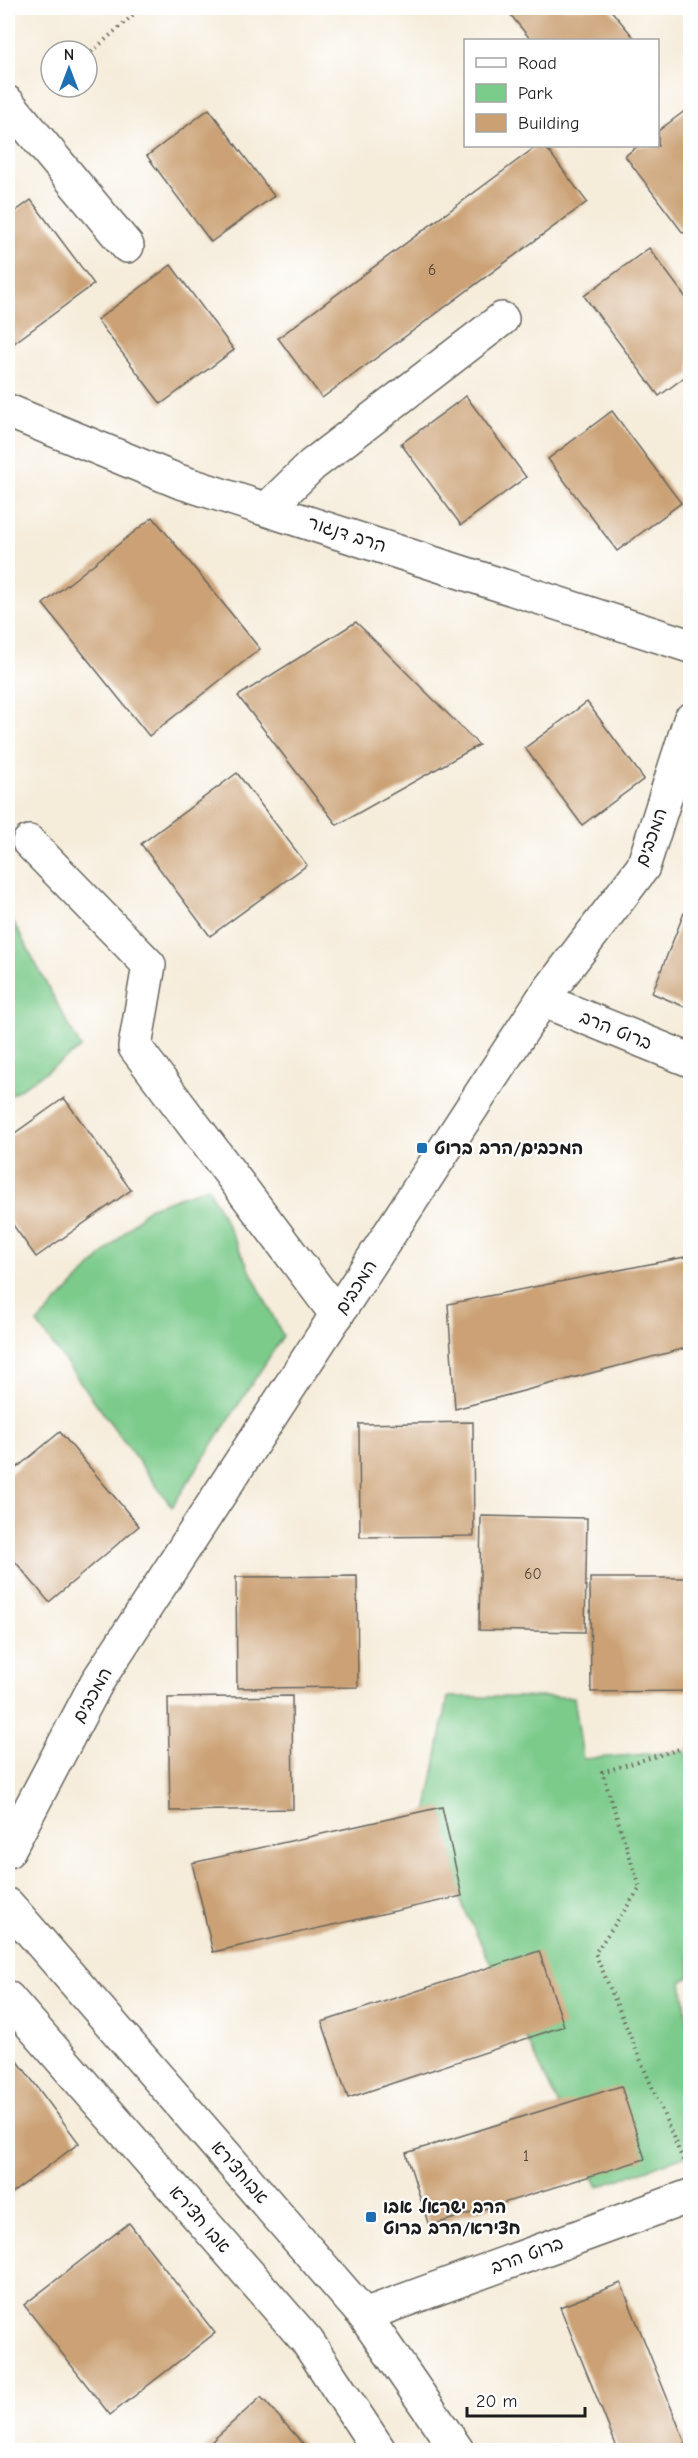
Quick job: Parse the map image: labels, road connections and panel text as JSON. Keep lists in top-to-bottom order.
{
  "streets": {
    "street": [
      "הרב דנגור",
      "המכבים",
      "ברוט הרב",
      "אבוחצירא",
      "אבו חצירא"
    ]
  },
  "crossings": [
    ["המכבים", "ברוט הרב"],
    ["ברוט הרב", "אבוחצירא"]
  ],
  "places": {
    "transit": ["המכבים/הרב ברוט", "הרב ישראל אבו חצירא/הרב ברוט"]
  },
  "house_numbers": ["6", "60", "1"],
  "legend": ["Road", "Park", "Building"],
  "scale_bar": "20 m",
  "north": "top"
}
